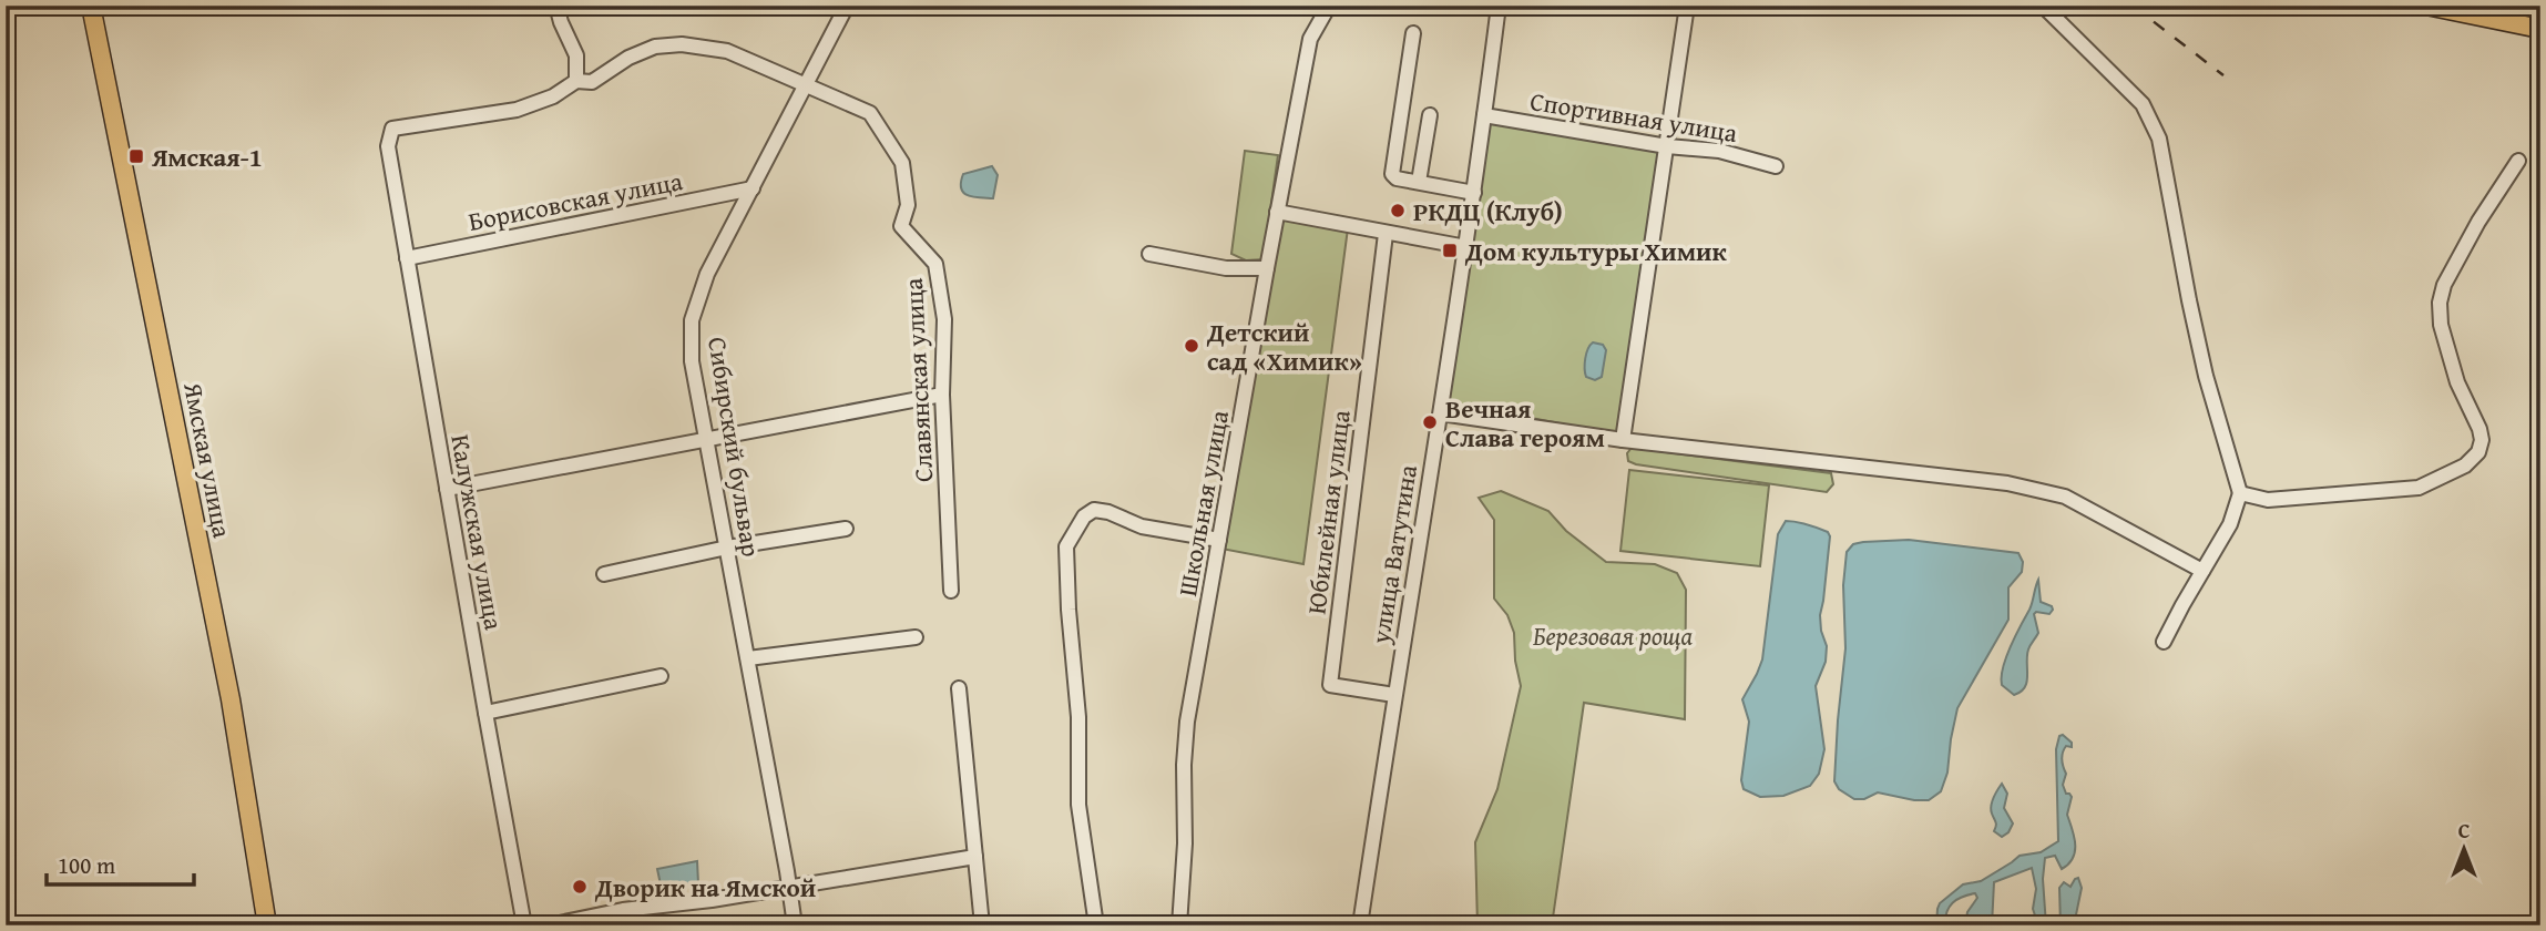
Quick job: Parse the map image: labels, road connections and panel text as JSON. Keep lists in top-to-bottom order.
{
  "streets": {
    "main road": ["Ямская улица"],
    "street": [
      "Спортивная улица",
      "Борисовская улица",
      "Славянская улица",
      "Сибирский бульвар",
      "Школьная улица",
      "Юбилейная улица",
      "Калужская улица",
      "улица Ватутина"
    ]
  },
  "crossings": [
    ["Спортивная улица", "улица Ватутина"],
    ["Борисовская улица", "Сибирский бульвар"],
    ["Борисовская улица", "Калужская улица"],
    ["Славянская улица", "Сибирский бульвар"],
    ["Славянская улица", "Калужская улица"],
    ["Юбилейная улица", "улица Ватутина"]
  ],
  "parks": ["Березовая роща"],
  "places": {
    "transit": ["Ямская-1", "Дом культуры Химик"],
    "other": [
      "РКДЦ (Клуб)",
      "Детский сад «Химик»",
      "Вечная Слава героям",
      "Дворик на Ямской"
    ]
  },
  "scale_bar": "100 m",
  "north": "top"
}
